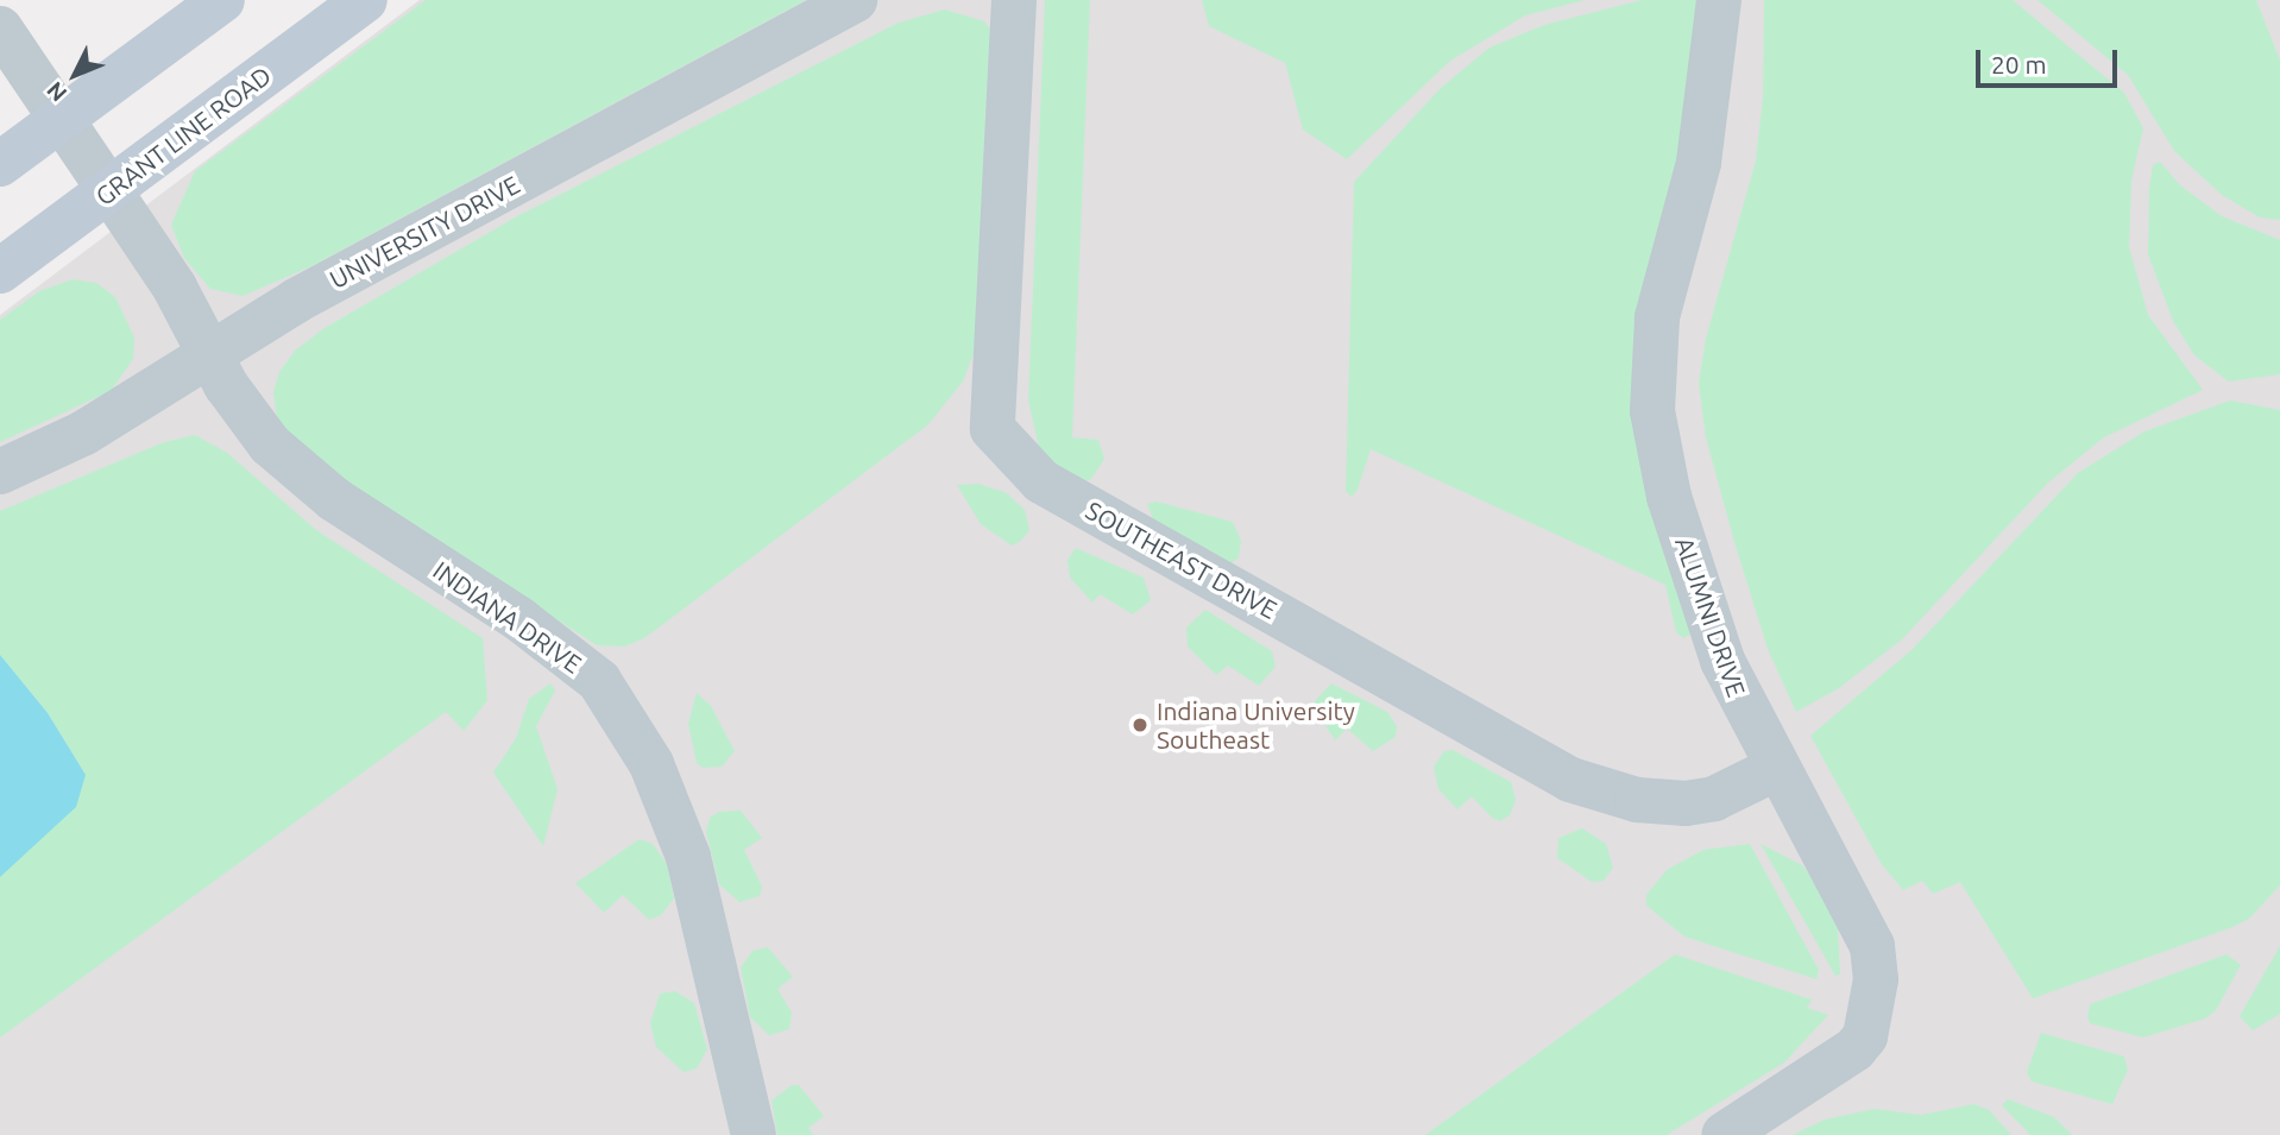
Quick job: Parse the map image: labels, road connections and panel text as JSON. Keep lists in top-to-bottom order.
{
  "streets": {
    "main road": ["GRANT LINE ROAD"],
    "street": [
      "UNIVERSITY DRIVE",
      "SOUTHEAST DRIVE",
      "INDIANA DRIVE",
      "ALUMNI DRIVE"
    ]
  },
  "crossings": [
    ["GRANT LINE ROAD", "INDIANA DRIVE"],
    ["UNIVERSITY DRIVE", "INDIANA DRIVE"],
    ["SOUTHEAST DRIVE", "ALUMNI DRIVE"]
  ],
  "places": ["Indiana University Southeast"],
  "scale_bar": "20 m",
  "north": "bottom left"
}
